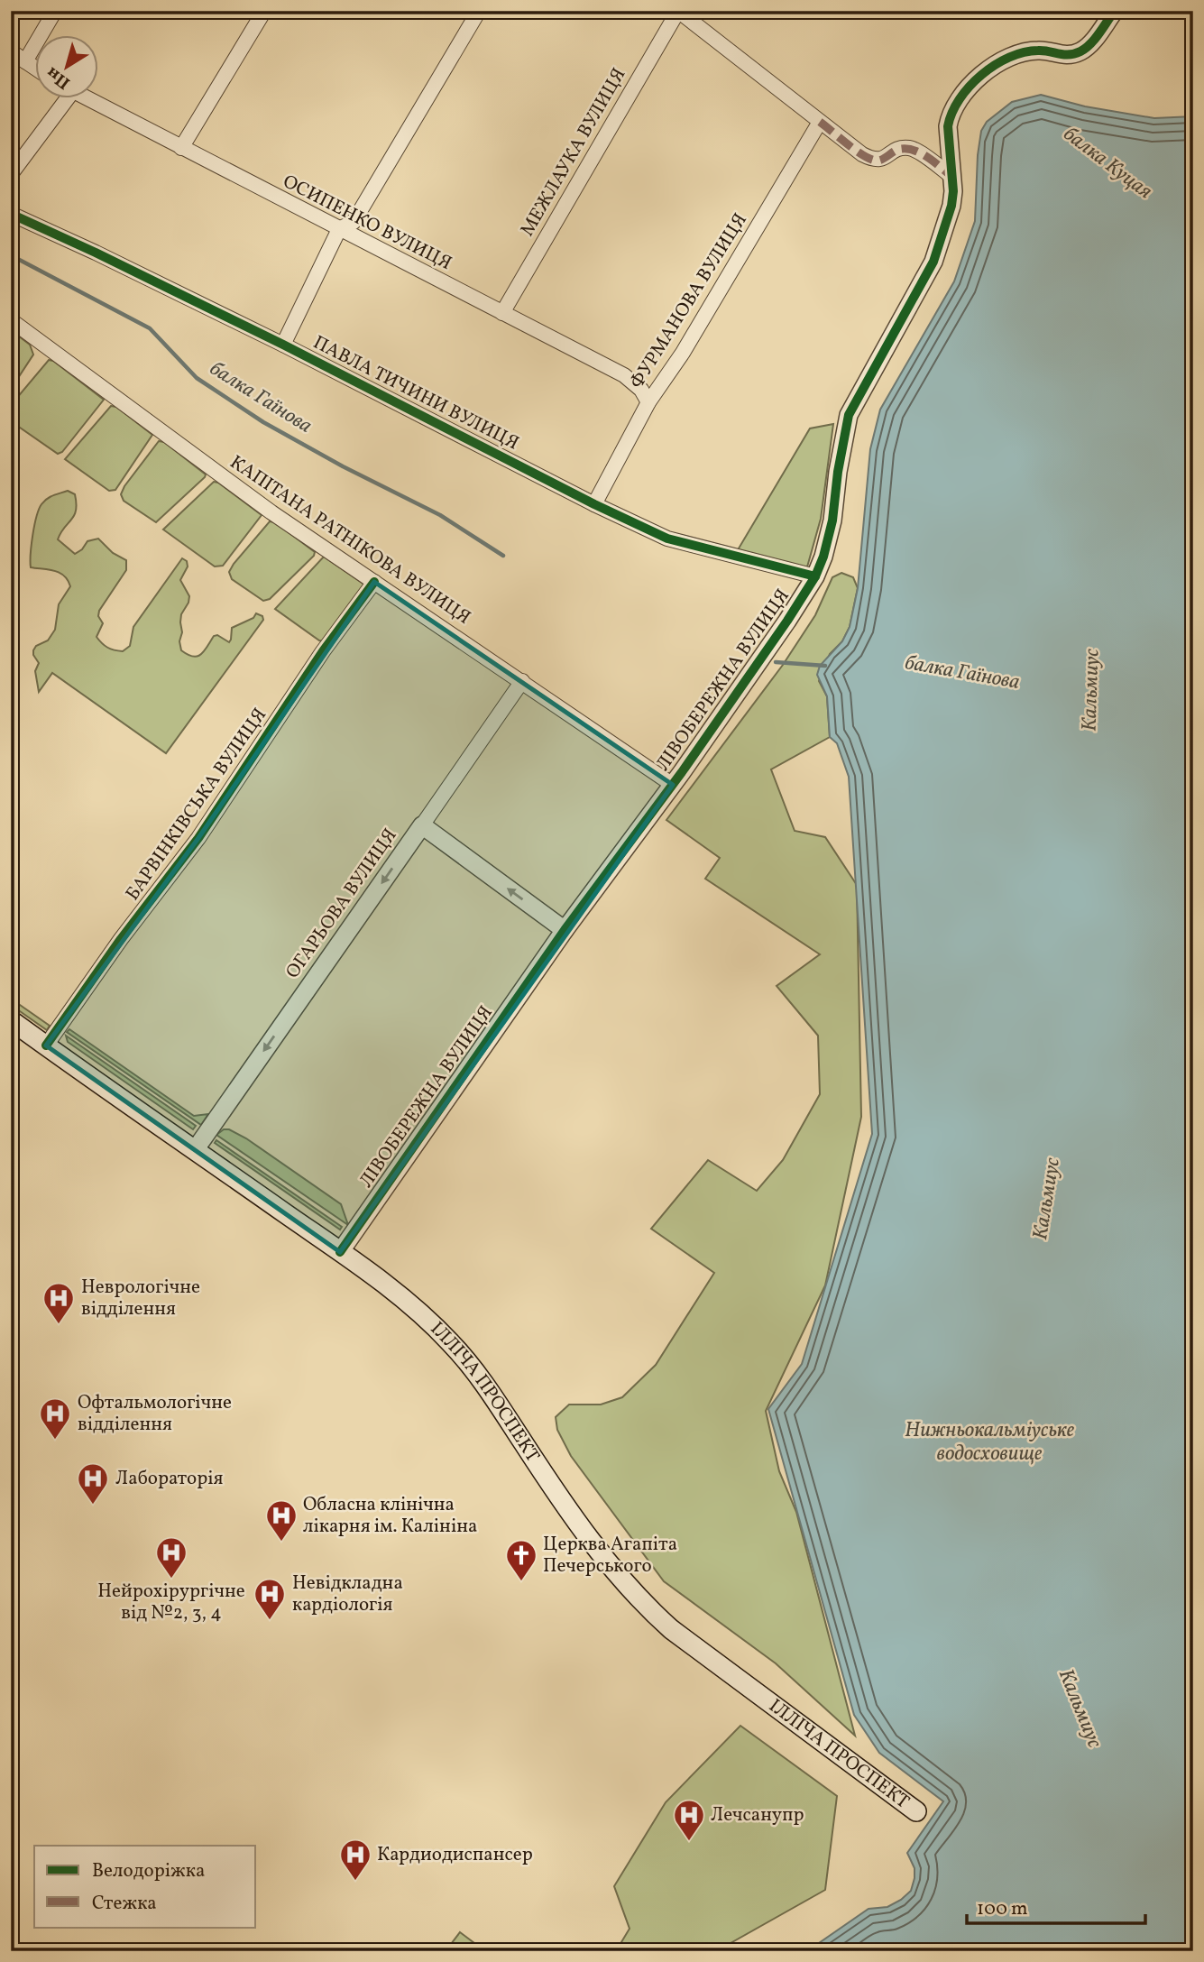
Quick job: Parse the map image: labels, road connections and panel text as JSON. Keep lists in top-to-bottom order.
{
  "streets": {
    "main road": ["ІЛЛІЧА ПРОСПЕКТ"],
    "street": [
      "МЕЖЛАУКА ВУЛИЦЯ",
      "ОСИПЕНКО ВУЛИЦЯ",
      "ФУРМАНОВА ВУЛИЦЯ",
      "ПАВЛА ТИЧИНИ ВУЛИЦЯ",
      "КАПІТАНА РАТНІКОВА ВУЛИЦЯ",
      "ЛІВОБЕРЕЖНА ВУЛИЦЯ",
      "БАРВІНКІВСЬКА ВУЛИЦЯ",
      "ОГАРЬОВА ВУЛИЦЯ"
    ]
  },
  "crossings": [
    ["МЕЖЛАУКА ВУЛИЦЯ", "ОСИПЕНКО ВУЛИЦЯ"],
    ["ОСИПЕНКО ВУЛИЦЯ", "ФУРМАНОВА ВУЛИЦЯ"],
    ["ФУРМАНОВА ВУЛИЦЯ", "ПАВЛА ТИЧИНИ ВУЛИЦЯ"],
    ["ПАВЛА ТИЧИНИ ВУЛИЦЯ", "ЛІВОБЕРЕЖНА ВУЛИЦЯ"],
    ["КАПІТАНА РАТНІКОВА ВУЛИЦЯ", "ЛІВОБЕРЕЖНА ВУЛИЦЯ"],
    ["КАПІТАНА РАТНІКОВА ВУЛИЦЯ", "БАРВІНКІВСЬКА ВУЛИЦЯ"],
    ["КАПІТАНА РАТНІКОВА ВУЛИЦЯ", "ОГАРЬОВА ВУЛИЦЯ"],
    ["ЛІВОБЕРЕЖНА ВУЛИЦЯ", "ІЛЛІЧА ПРОСПЕКТ"],
    ["БАРВІНКІВСЬКА ВУЛИЦЯ", "ІЛЛІЧА ПРОСПЕКТ"],
    ["ОГАРЬОВА ВУЛИЦЯ", "ІЛЛІЧА ПРОСПЕКТ"]
  ],
  "one_way": ["ОГАРЬОВА ВУЛИЦЯ"],
  "water": [
    "балка Куцая",
    "балка Гаїнова",
    "Кальмиус",
    "Нижньокальміуське водосховище"
  ],
  "places": {
    "hospital": [
      "Неврологічне відділення",
      "Офтальмологічне відділення",
      "Лабораторія",
      "Обласна клінічна лікарня ім. Калініна",
      "Нейрохірургічне від №2, 3, 4",
      "Невідкладна кардіологія",
      "Лечсанупр",
      "Кардиодиспансер"
    ],
    "church": ["Церква Агапіта Печерського"]
  },
  "legend": ["Велодоріжка", "Стежка"],
  "scale_bar": "100 m",
  "north": "bottom left"
}
